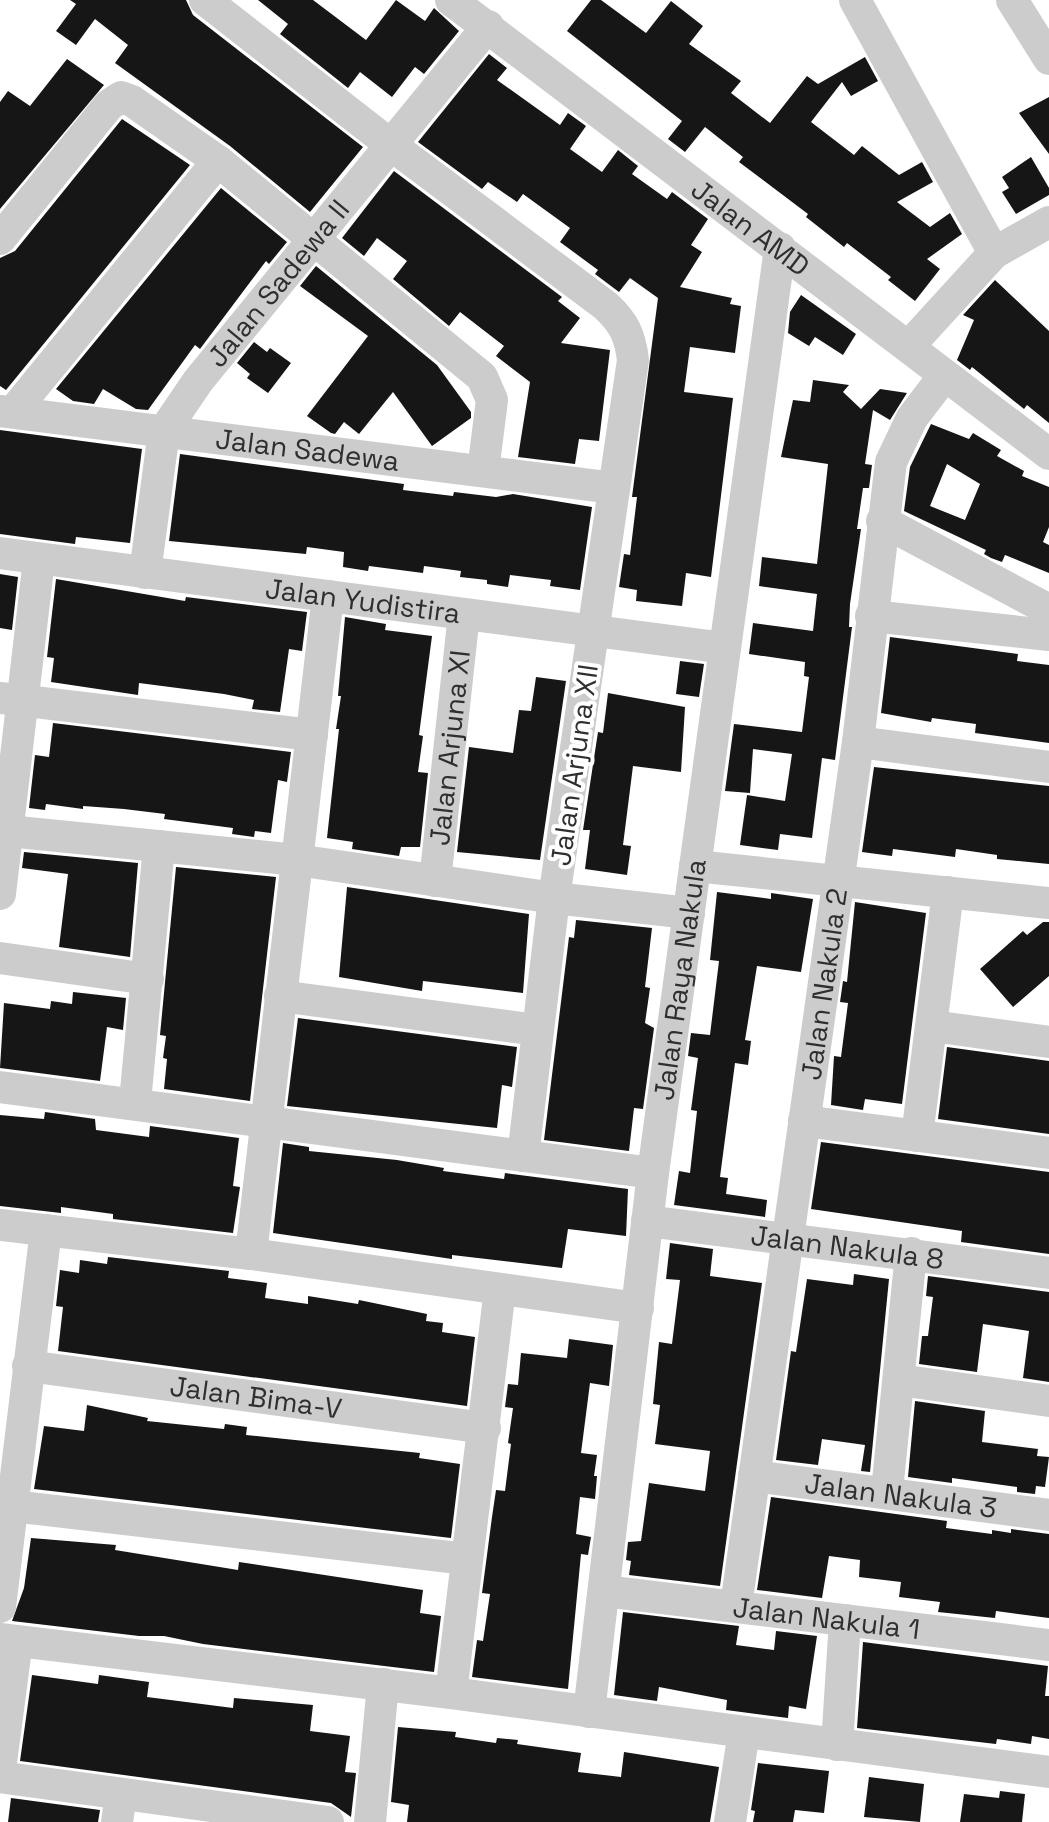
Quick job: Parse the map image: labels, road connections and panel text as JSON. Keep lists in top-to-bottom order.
{
  "streets": {
    "street": [
      "Jalan AMD",
      "Jalan Sadewa II",
      "Jalan Sadewa",
      "Jalan Yudistira",
      "Jalan Arjuna XI",
      "Jalan Arjuna XII",
      "Jalan Raya Nakula",
      "Jalan Nakula 2",
      "Jalan Nakula 8",
      "Jalan Bima-V",
      "Jalan Nakula 3",
      "Jalan Nakula 1"
    ]
  },
  "crossings": [
    ["Jalan AMD", "Jalan Sadewa II"],
    ["Jalan AMD", "Jalan Raya Nakula"],
    ["Jalan AMD", "Jalan Nakula 2"],
    ["Jalan Sadewa II", "Jalan Sadewa"],
    ["Jalan Sadewa II", "Jalan Yudistira"],
    ["Jalan Sadewa II", "Jalan Arjuna XII"],
    ["Jalan Sadewa", "Jalan Arjuna XII"],
    ["Jalan Yudistira", "Jalan Arjuna XI"],
    ["Jalan Yudistira", "Jalan Arjuna XII"],
    ["Jalan Yudistira", "Jalan Raya Nakula"],
    ["Jalan Raya Nakula", "Jalan Nakula 8"],
    ["Jalan Raya Nakula", "Jalan Nakula 1"],
    ["Jalan Nakula 2", "Jalan Nakula 8"],
    ["Jalan Nakula 2", "Jalan Nakula 3"],
    ["Jalan Nakula 2", "Jalan Nakula 1"]
  ]
}
